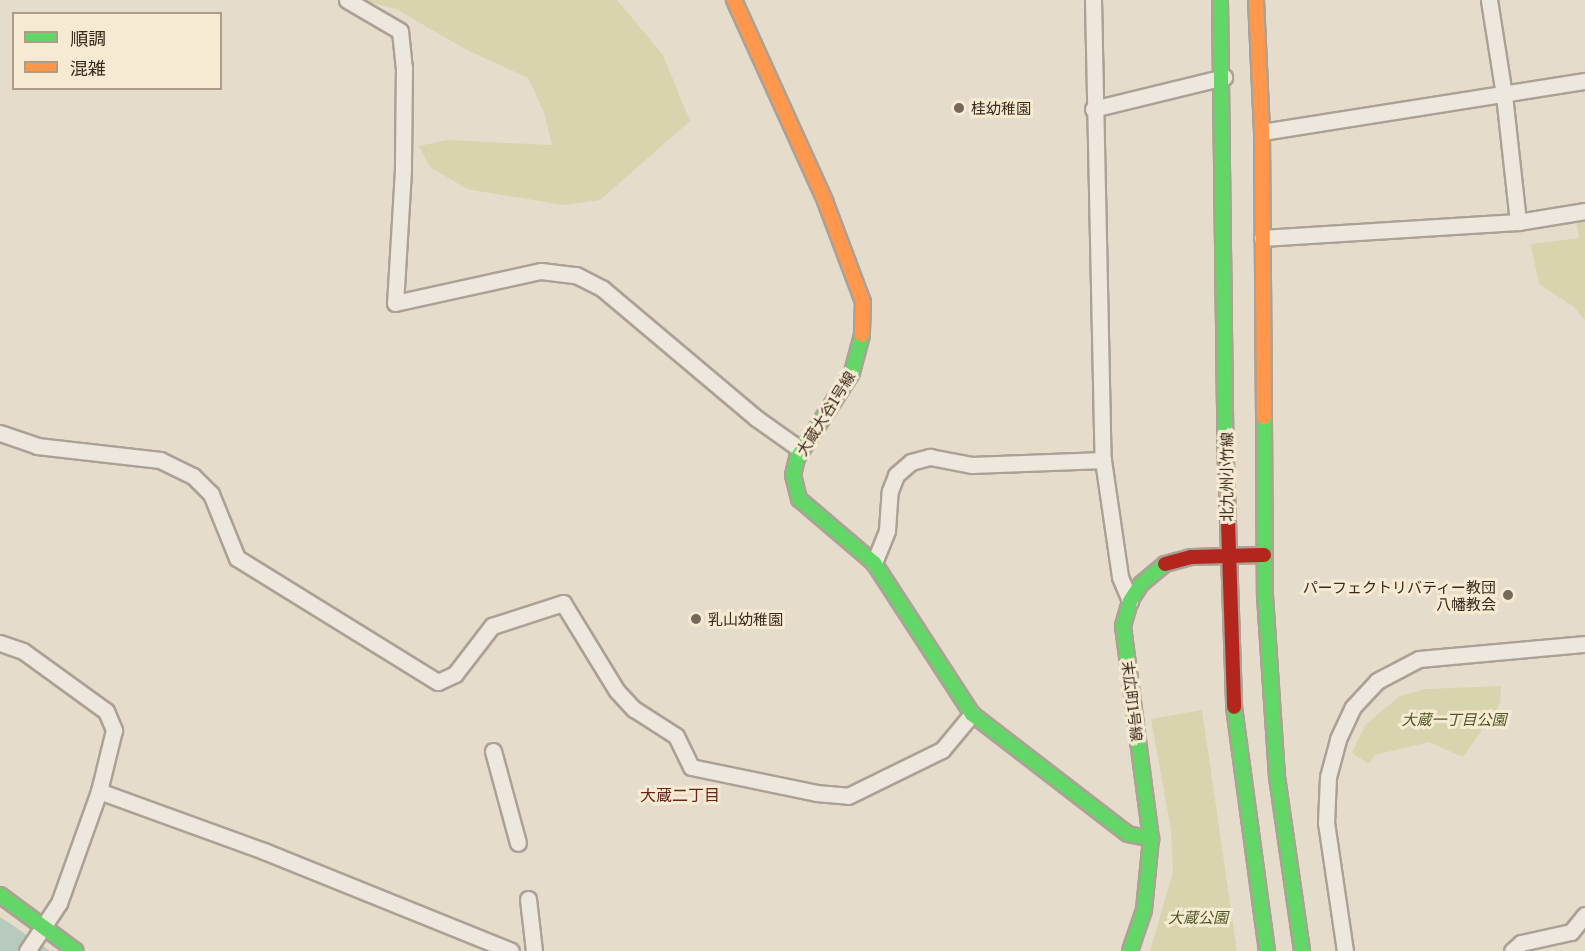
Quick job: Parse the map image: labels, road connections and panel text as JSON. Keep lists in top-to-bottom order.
{
  "streets": {
    "main road": ["大蔵大谷1号線", "北九州小竹線", "末広町1号線"]
  },
  "crossings": [
    ["大蔵大谷1号線", "末広町1号線"],
    ["北九州小竹線", "末広町1号線"]
  ],
  "districts": ["大蔵二丁目"],
  "parks": ["大蔵一丁目公園", "大蔵公園"],
  "places": ["桂幼稚園", "パーフェクトリバティー教団 八幡教会", "乳山幼稚園"],
  "legend": ["順調", "混雑"]
}
